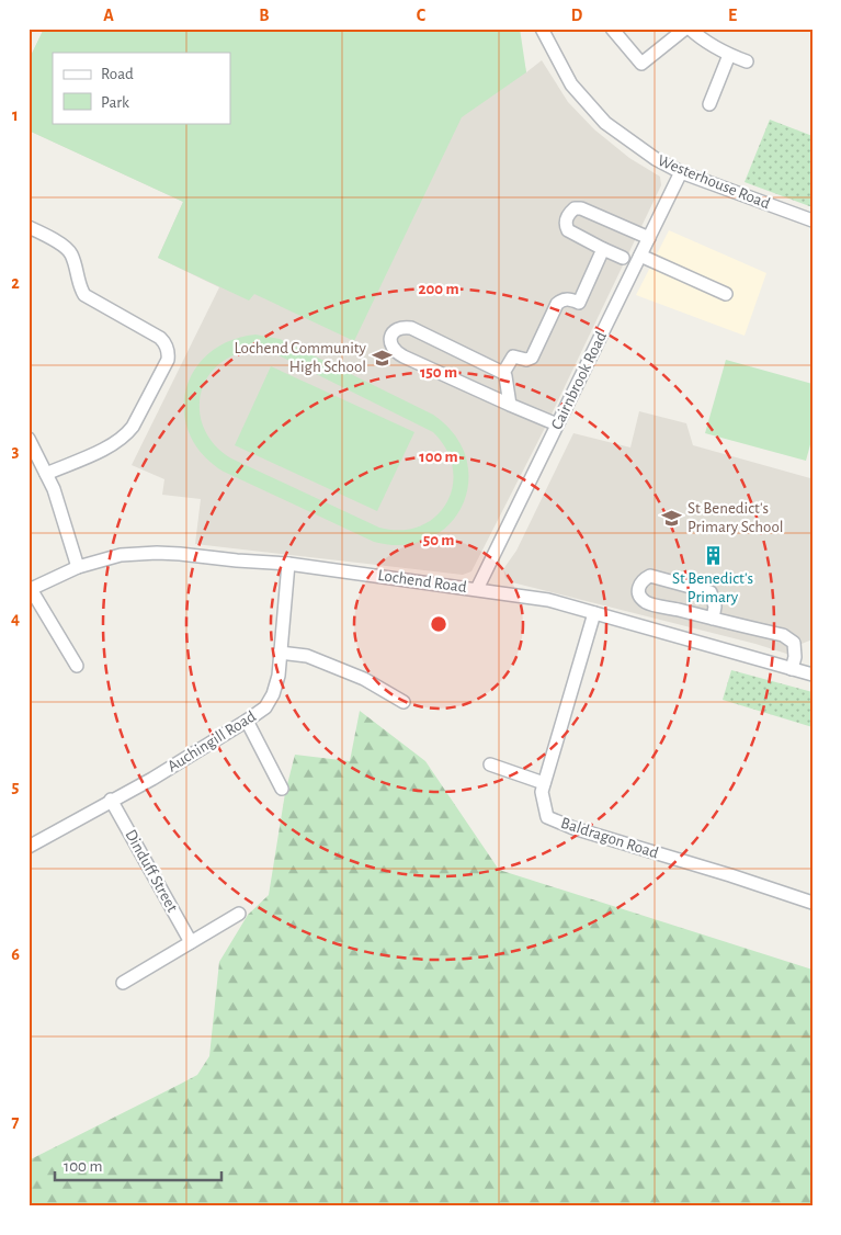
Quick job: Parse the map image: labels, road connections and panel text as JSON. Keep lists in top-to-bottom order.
{
  "streets": {
    "street": [
      "Westerhouse Road",
      "Cairnbrook Road",
      "Lochend Road",
      "Auchingill Road",
      "Baldragon Road",
      "Dinduff Street"
    ]
  },
  "crossings": [
    ["Westerhouse Road", "Cairnbrook Road"],
    ["Cairnbrook Road", "Lochend Road"],
    ["Lochend Road", "Auchingill Road"],
    ["Lochend Road", "Baldragon Road"],
    ["Auchingill Road", "Dinduff Street"]
  ],
  "places": {
    "school or university": ["Lochend Community High School", "St Benedict's Primary School"],
    "building": ["St Benedict's Primary"]
  },
  "legend": ["Road", "Park"],
  "scale_bar": "100 m",
  "grid": {
    "columns": [
      "A",
      "B",
      "C",
      "D",
      "E"
    ],
    "rows": [
      "1",
      "2",
      "3",
      "4",
      "5",
      "6",
      "7"
    ]
  },
  "rings": [
    "200 m",
    "150 m",
    "100 m",
    "50 m"
  ]
}
